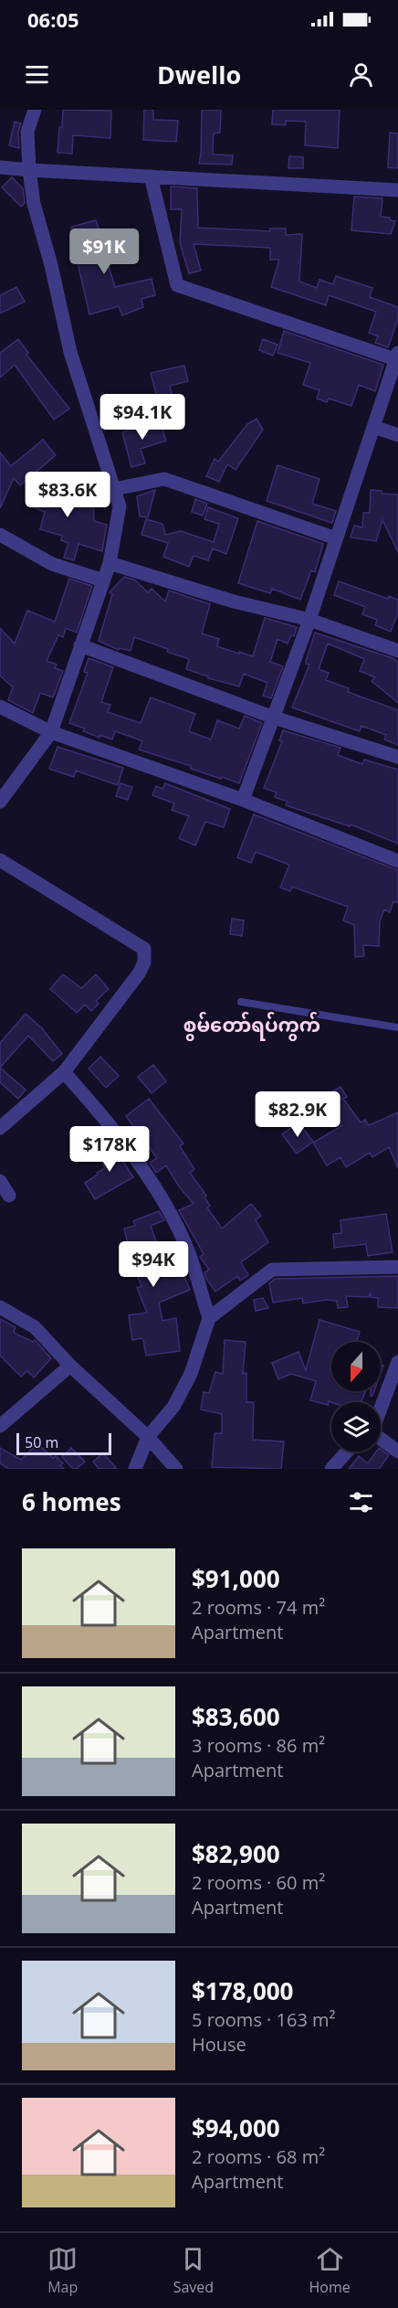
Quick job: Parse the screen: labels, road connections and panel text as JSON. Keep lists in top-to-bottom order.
{
  "districts": ["စွမ်တော်ရပ်ကွက်"],
  "scale_bar": "50 m",
  "north": "bottom",
  "page": {
    "status": "06:05",
    "header": "Dwello",
    "price": [
      "$91K",
      "$94.1K",
      "$83.6K",
      "$82.9K",
      "$178K",
      "$94K"
    ],
    "scale": "50 m",
    "heading": "6 homes",
    "list": [
      {
        "name": "$91,000",
        "note": "2 rooms · 74 m² · Apartment"
      },
      {
        "name": "$83,600",
        "note": "3 rooms · 86 m² · Apartment"
      },
      {
        "name": "$82,900",
        "note": "2 rooms · 60 m² · Apartment"
      },
      {
        "name": "$178,000",
        "note": "5 rooms · 163 m² · House"
      },
      {
        "name": "$94,000",
        "note": "2 rooms · 68 m² · Apartment"
      }
    ],
    "tabs": ["Map", "Saved", "Home"]
  }
}
